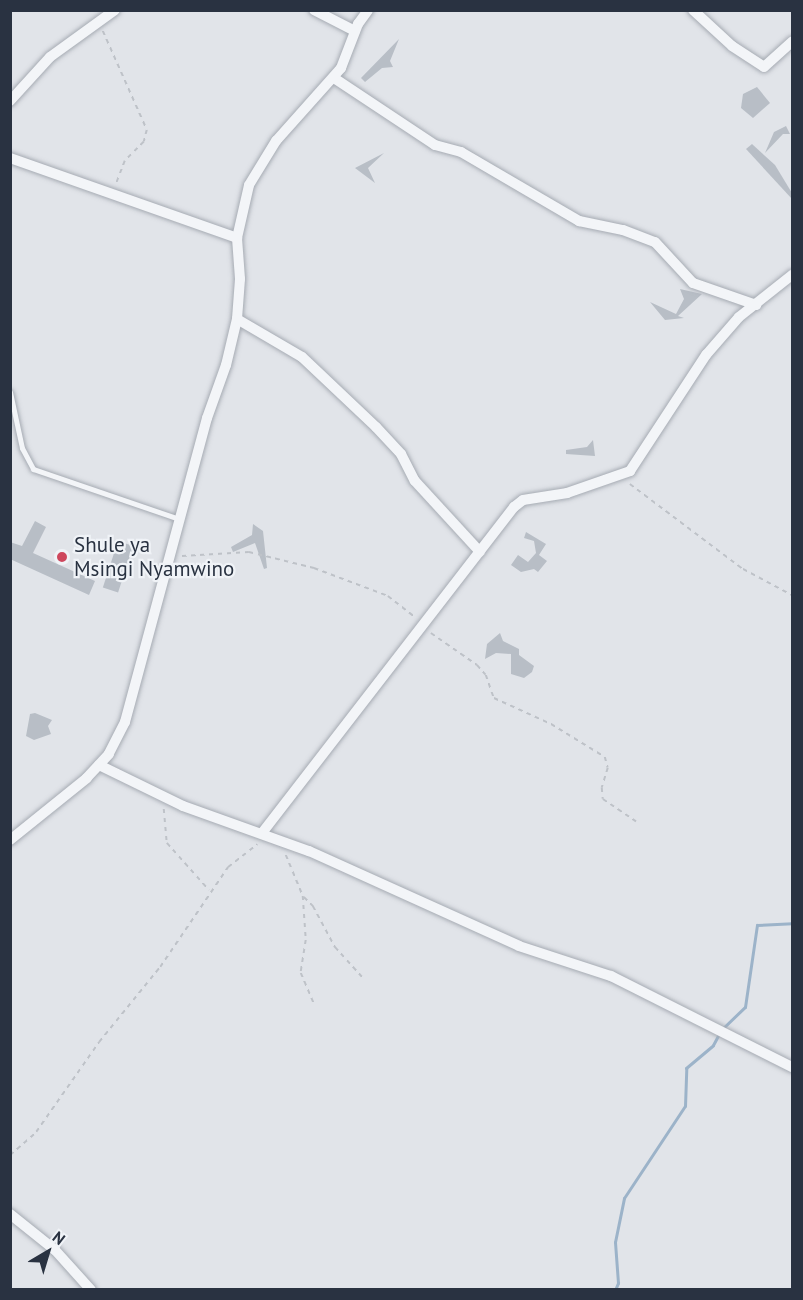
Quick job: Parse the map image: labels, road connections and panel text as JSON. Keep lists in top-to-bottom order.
{
  "places": ["Shule ya Msingi Nyamwino"],
  "north": "top right"
}
